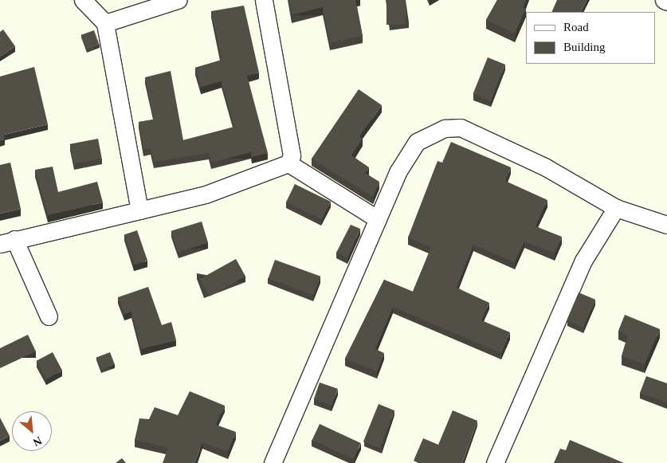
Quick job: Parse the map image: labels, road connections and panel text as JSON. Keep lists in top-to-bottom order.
{
  "legend": ["Road", "Building"],
  "north": "bottom right"
}
